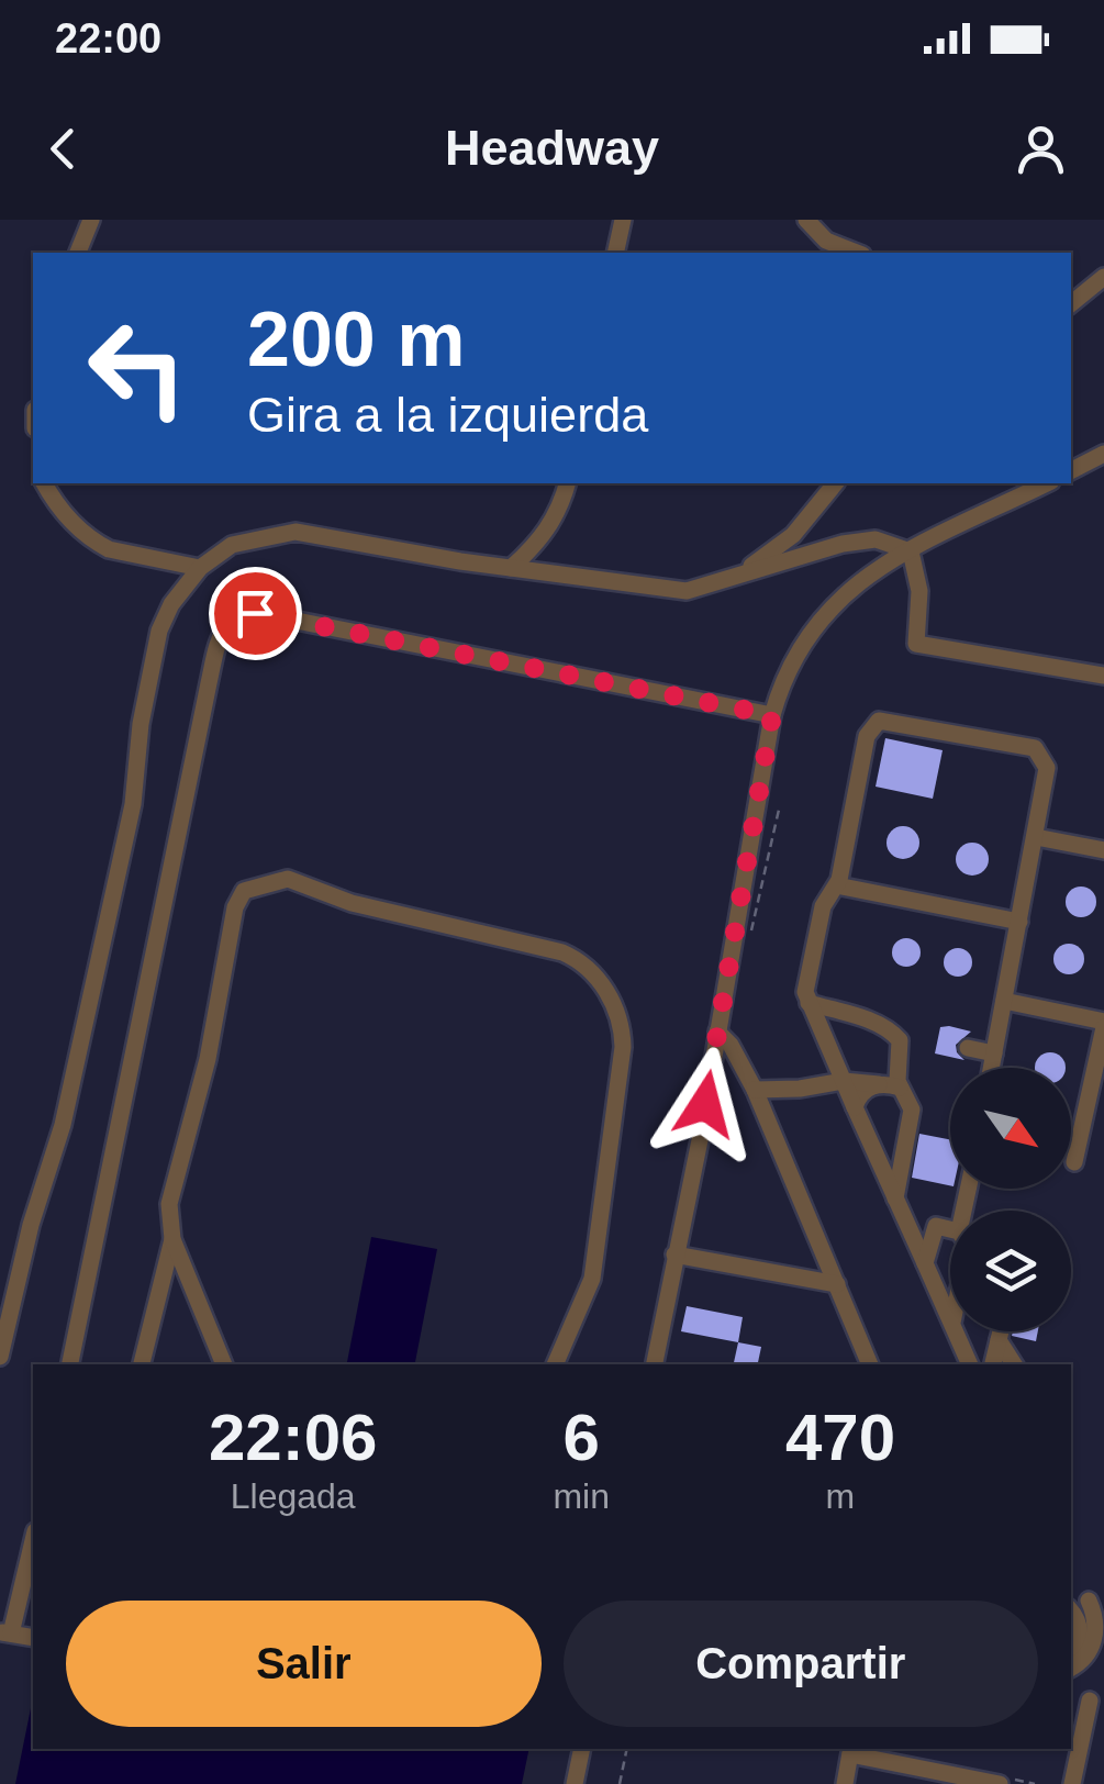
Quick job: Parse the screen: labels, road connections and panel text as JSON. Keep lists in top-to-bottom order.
{
  "north": "bottom right",
  "page": {
    "status": "22:00",
    "header": "Headway",
    "turn": ["200 m", "Gira a la izquierda"],
    "eta": [
      "22:06",
      "Llegada",
      "6",
      "min",
      "470",
      "m"
    ],
    "buttons": ["Salir", "Compartir"]
  }
}
